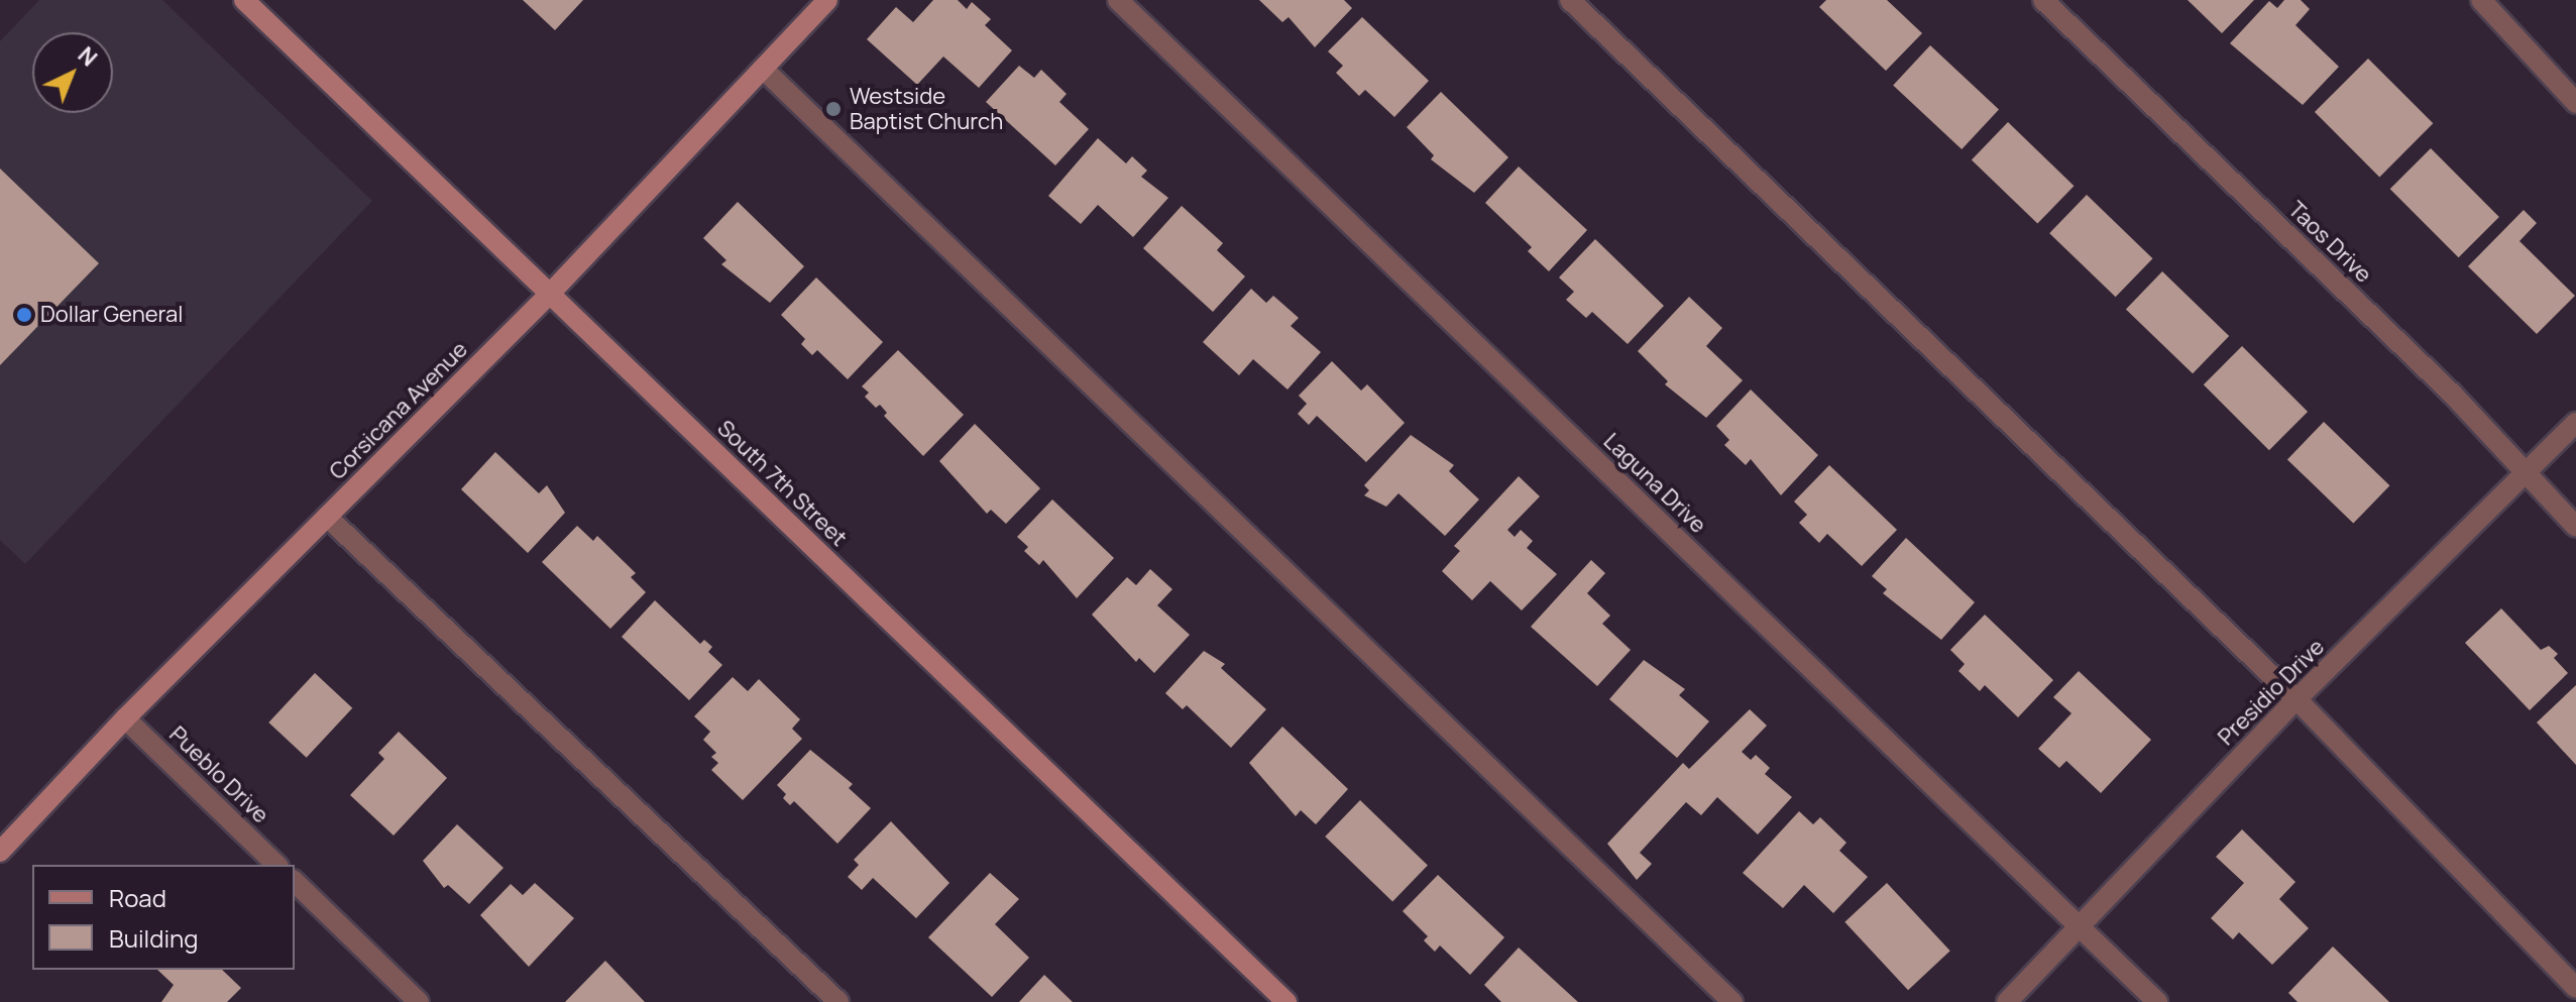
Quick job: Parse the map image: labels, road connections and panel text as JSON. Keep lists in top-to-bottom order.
{
  "streets": {
    "main road": ["Corsicana Avenue", "South 7th Street"],
    "street": [
      "Taos Drive",
      "Laguna Drive",
      "Presidio Drive",
      "Pueblo Drive"
    ]
  },
  "crossings": [
    ["Taos Drive", "Presidio Drive"],
    ["Corsicana Avenue", "South 7th Street"],
    ["Corsicana Avenue", "Pueblo Drive"],
    ["Laguna Drive", "Presidio Drive"]
  ],
  "places": ["Westside Baptist Church", "Dollar General"],
  "legend": ["Road", "Building"],
  "north": "top right"
}
